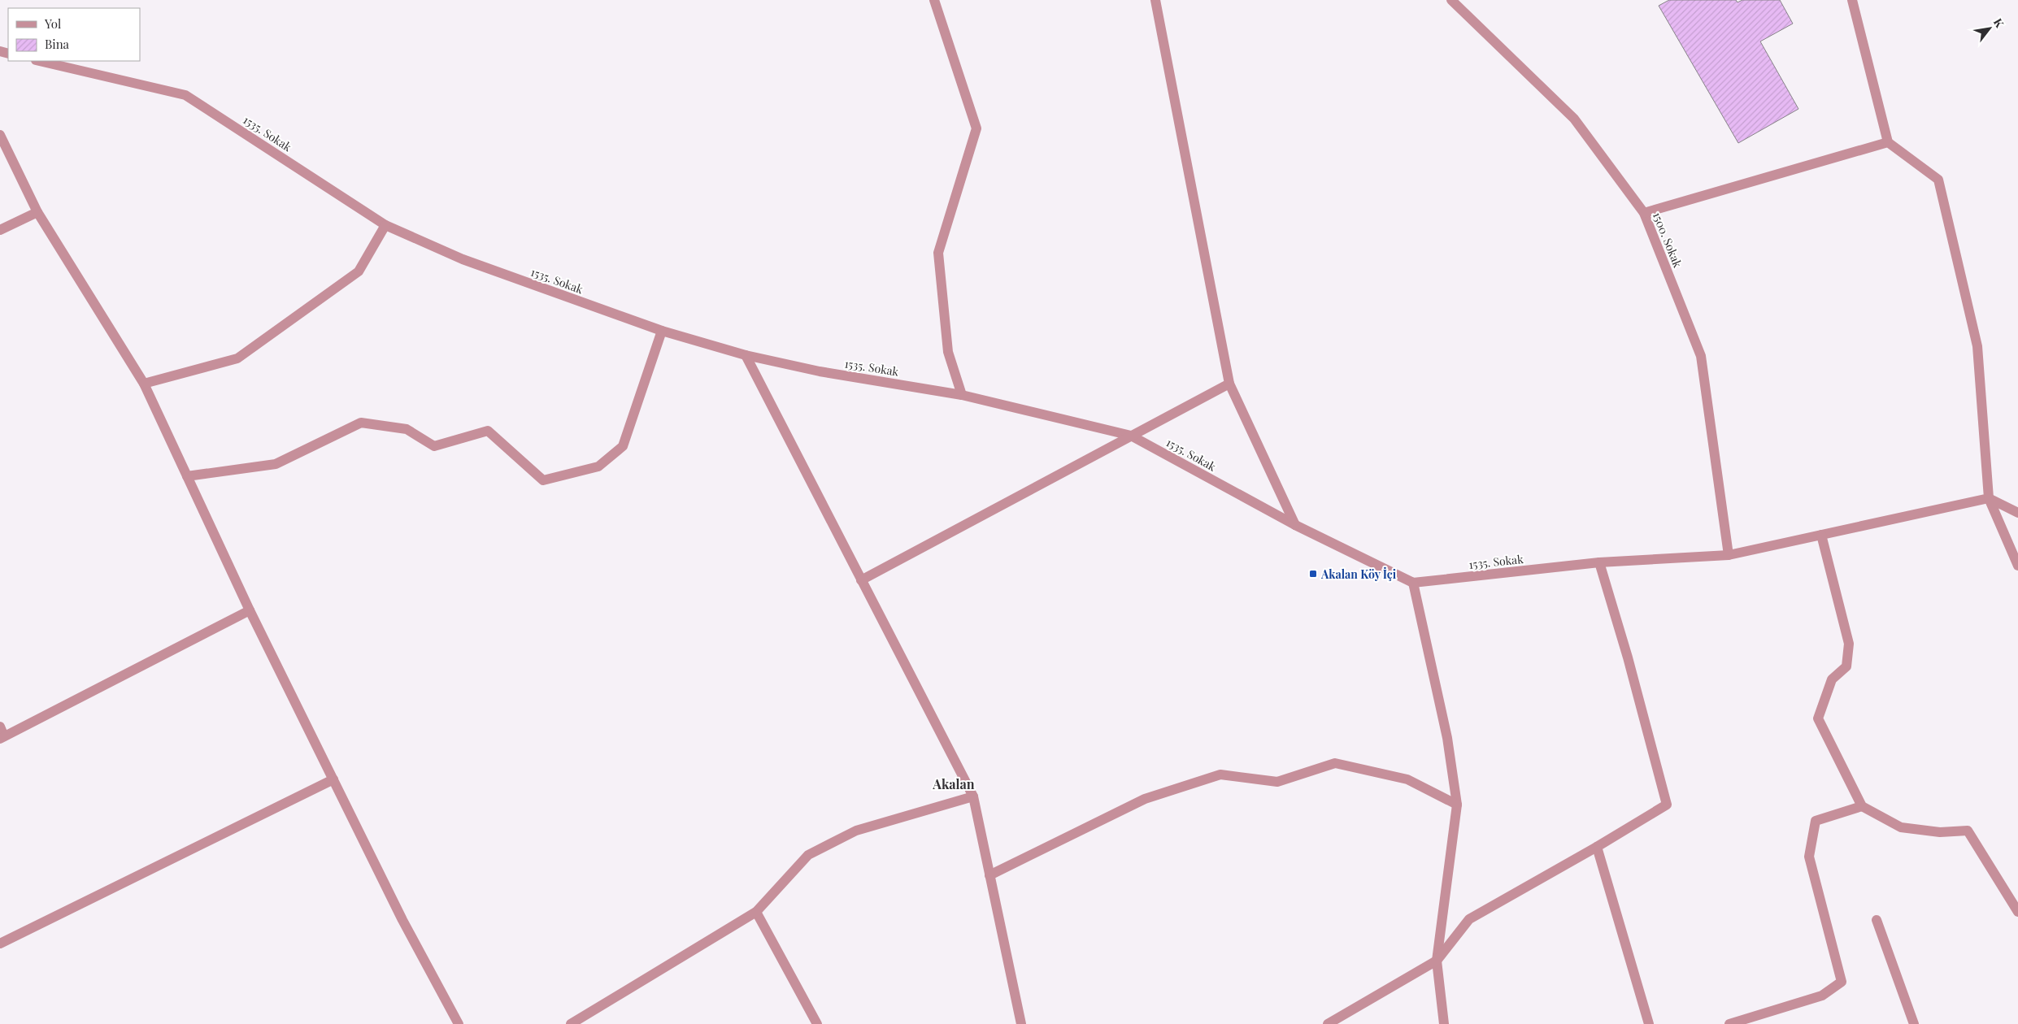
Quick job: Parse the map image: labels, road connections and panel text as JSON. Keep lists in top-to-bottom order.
{
  "streets": {
    "street": ["1535. Sokak", "1500. Sokak"]
  },
  "crossings": [
    ["1535. Sokak", "1500. Sokak"]
  ],
  "districts": ["Akalan"],
  "places": {
    "transit": ["Akalan Köy İçi"]
  },
  "legend": ["Yol", "Bina"],
  "north": "top right"
}
